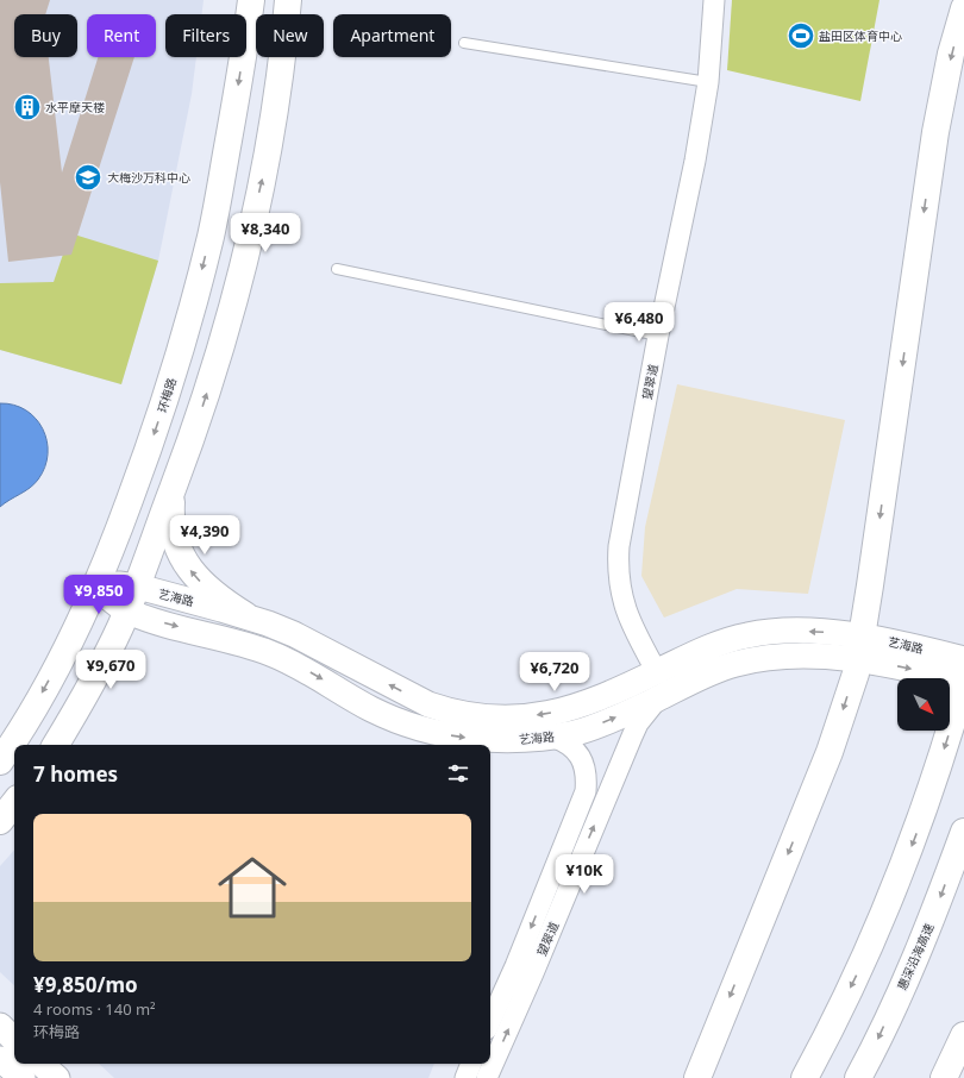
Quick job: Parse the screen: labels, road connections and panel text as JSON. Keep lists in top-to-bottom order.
{
  "streets": {
    "main road": ["环梅路", "惠深沿海高速"],
    "street": ["望翠道", "艺海路"]
  },
  "crossings": [
    ["望翠道", "艺海路"],
    ["环梅路", "艺海路"]
  ],
  "places": {
    "sports": ["盐田区体育中心"],
    "building": ["水平摩天楼"],
    "school or university": ["大梅沙万科中心"]
  },
  "north": "bottom right",
  "page": {
    "chip": [
      "Buy",
      "Rent",
      "Filters",
      "New",
      "Apartment"
    ],
    "price": [
      "¥8,340",
      "¥6,480",
      "¥4,390",
      "¥9,850",
      "¥9,670",
      "¥6,720",
      "¥10K"
    ],
    "heading": "7 homes",
    "list": [
      {
        "name": "¥9,850/mo",
        "note": "4 rooms · 140 m² · 环梅路"
      }
    ]
  }
}
